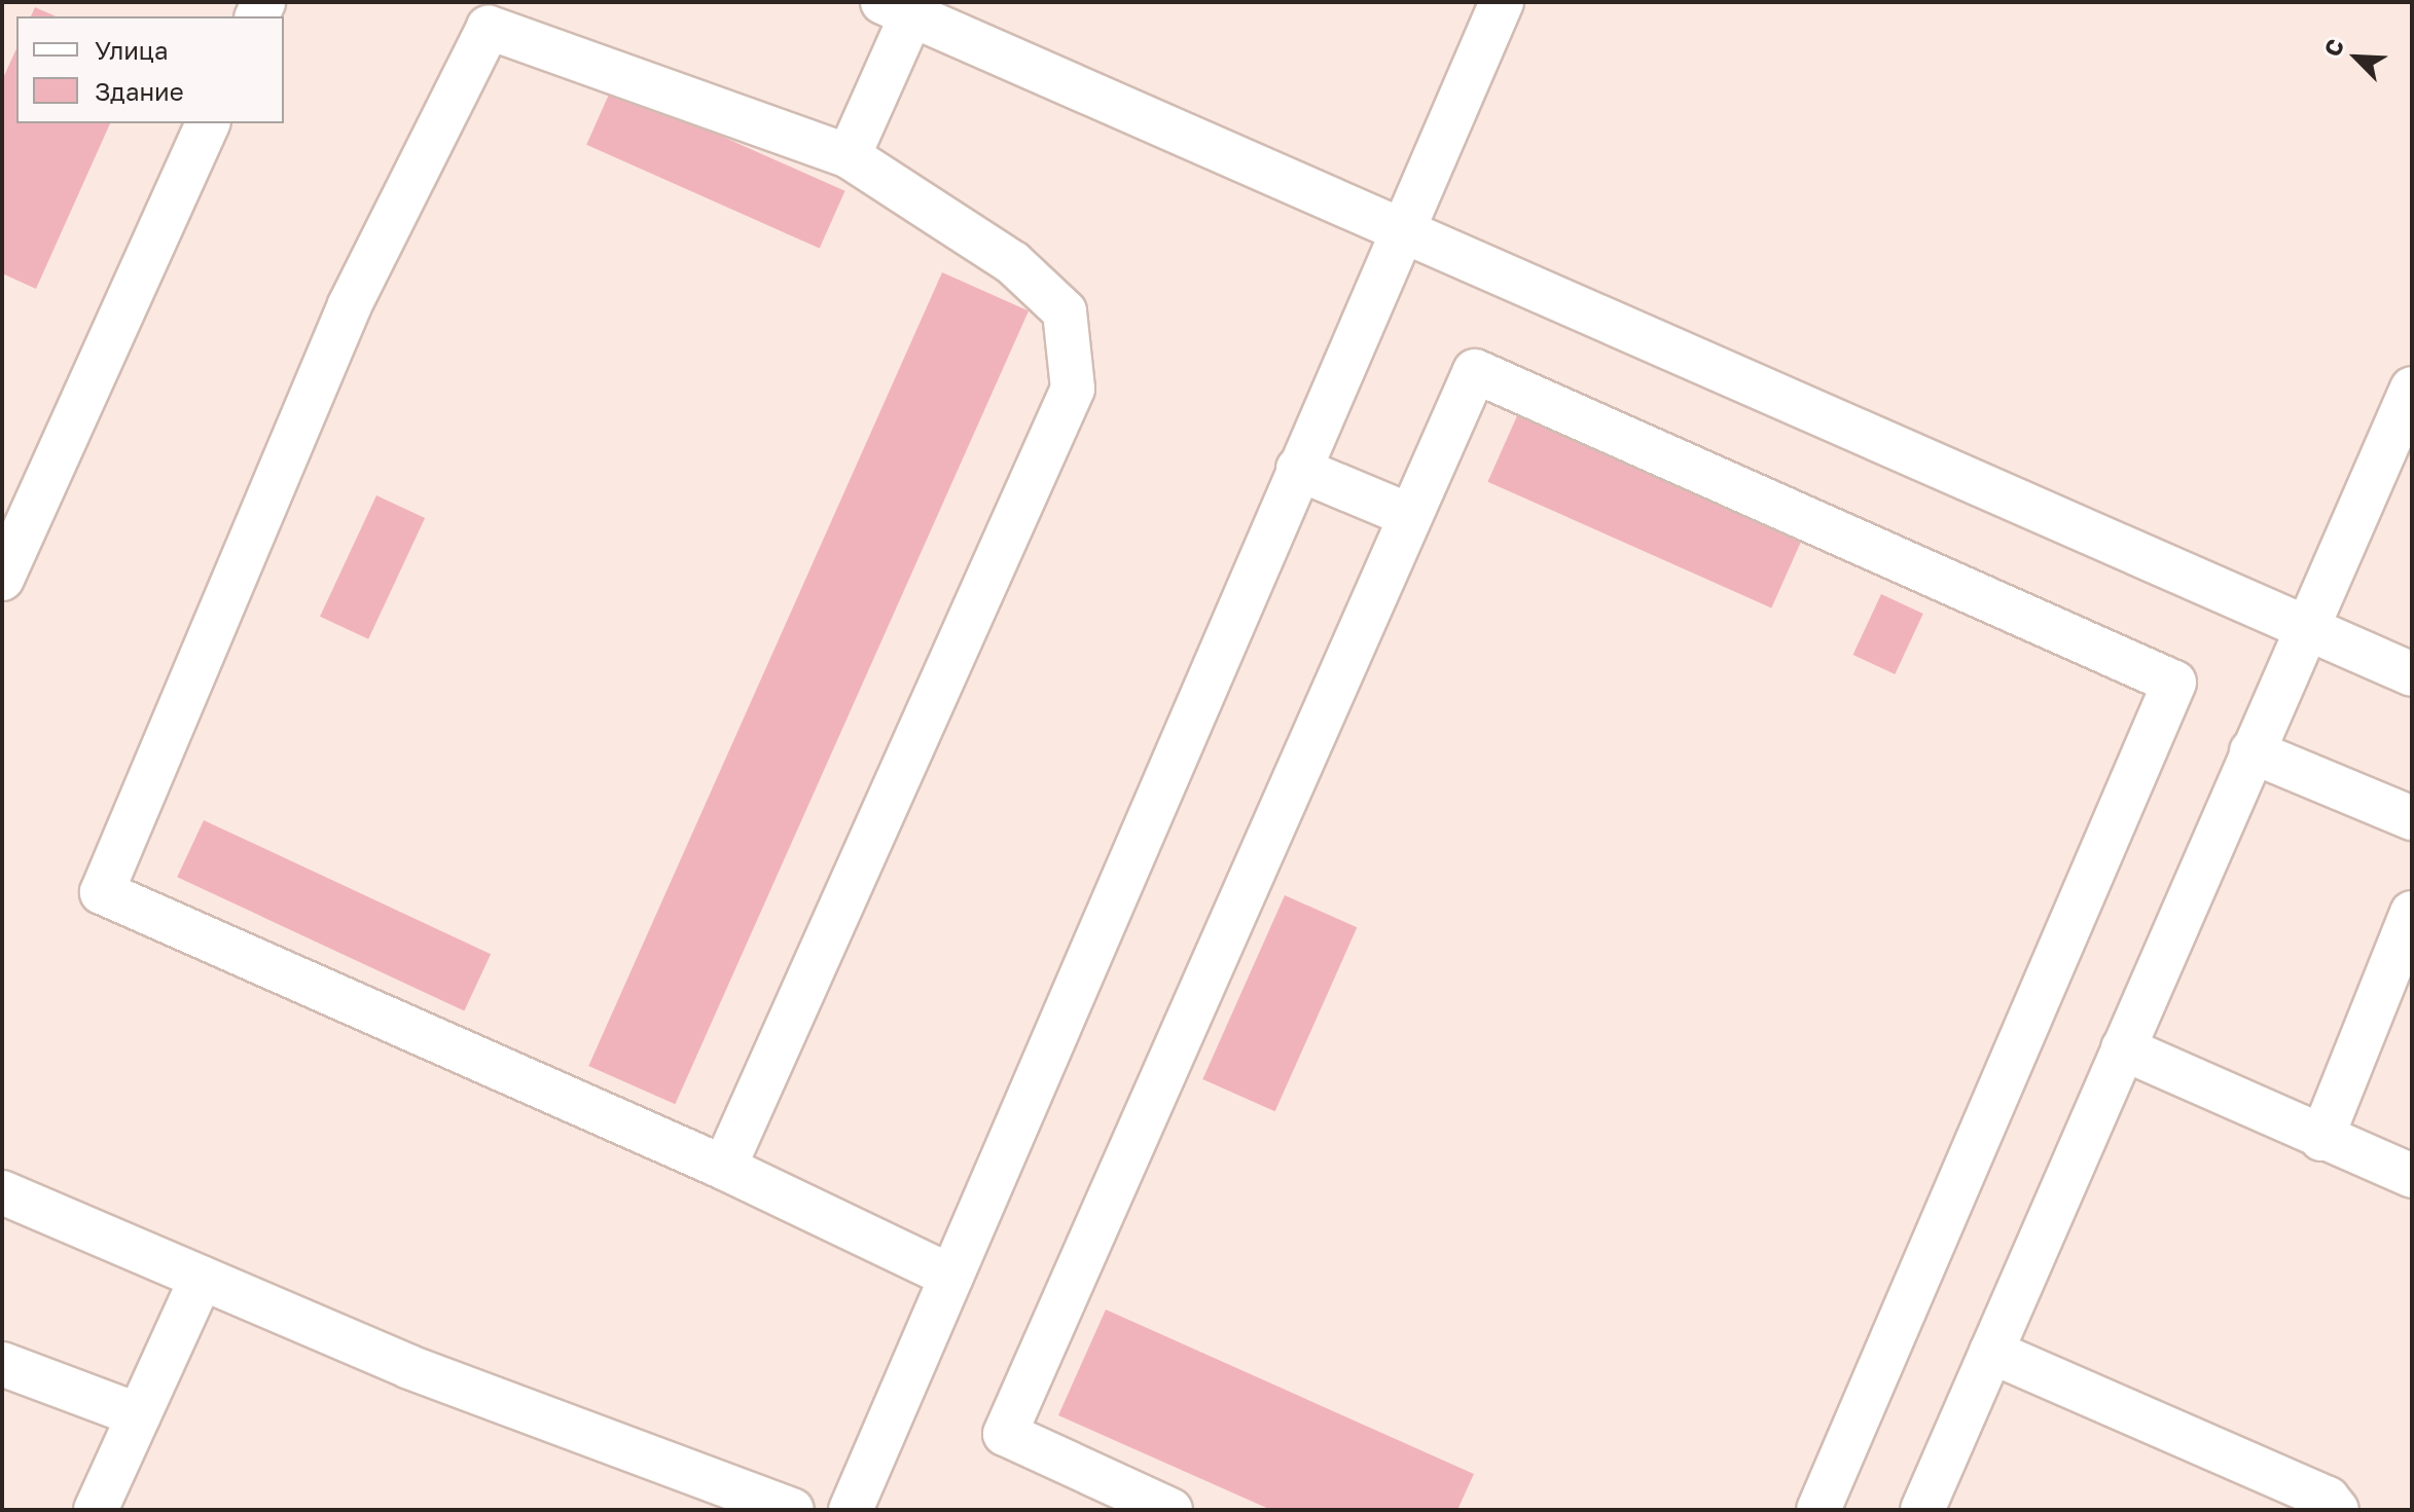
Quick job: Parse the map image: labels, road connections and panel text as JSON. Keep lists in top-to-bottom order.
{
  "legend": ["Улица", "Здание"],
  "north": "top left"
}
